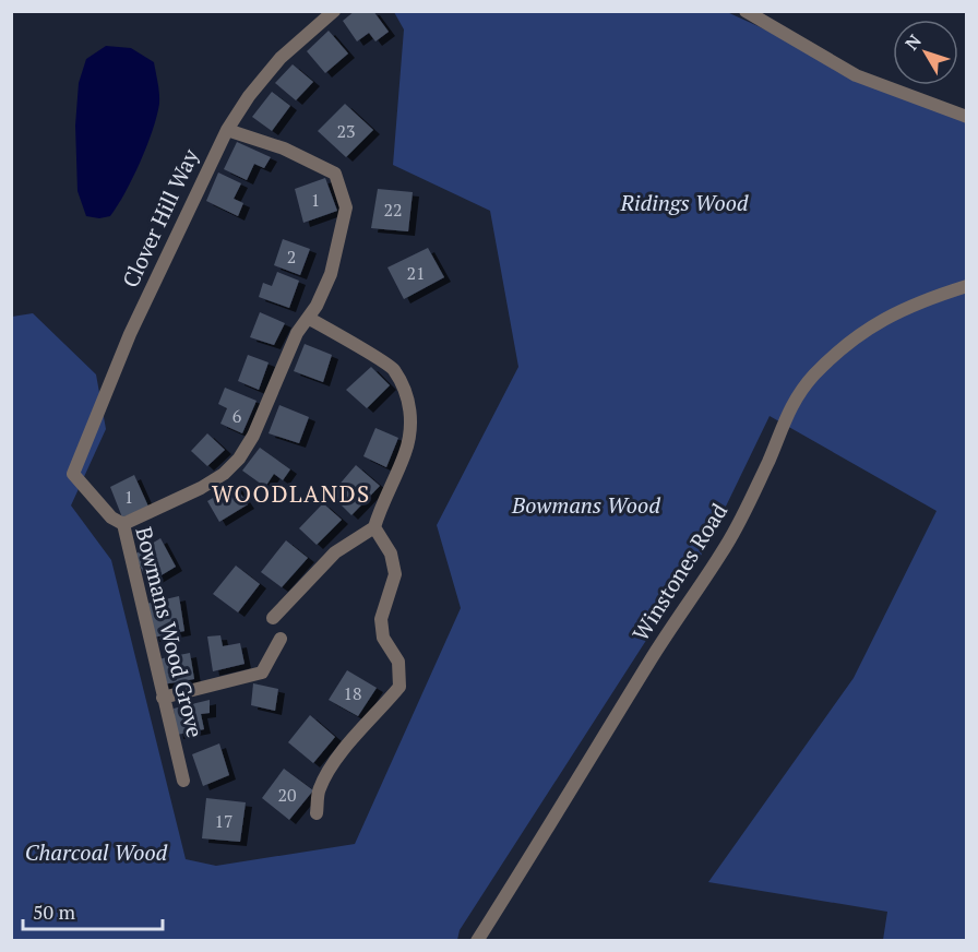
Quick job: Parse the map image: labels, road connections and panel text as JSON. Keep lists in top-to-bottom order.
{
  "streets": {
    "street": ["Clover Hill Way", "Winstones Road", "Bowmans Wood Grove"]
  },
  "crossings": [
    ["Clover Hill Way", "Bowmans Wood Grove"]
  ],
  "districts": ["WOODLANDS"],
  "parks": ["Ridings Wood", "Bowmans Wood", "Charcoal Wood"],
  "house_numbers": [
    "23",
    "1",
    "22",
    "2",
    "21",
    "6",
    "1",
    "18",
    "20",
    "17"
  ],
  "scale_bar": "50 m",
  "north": "top left"
}
